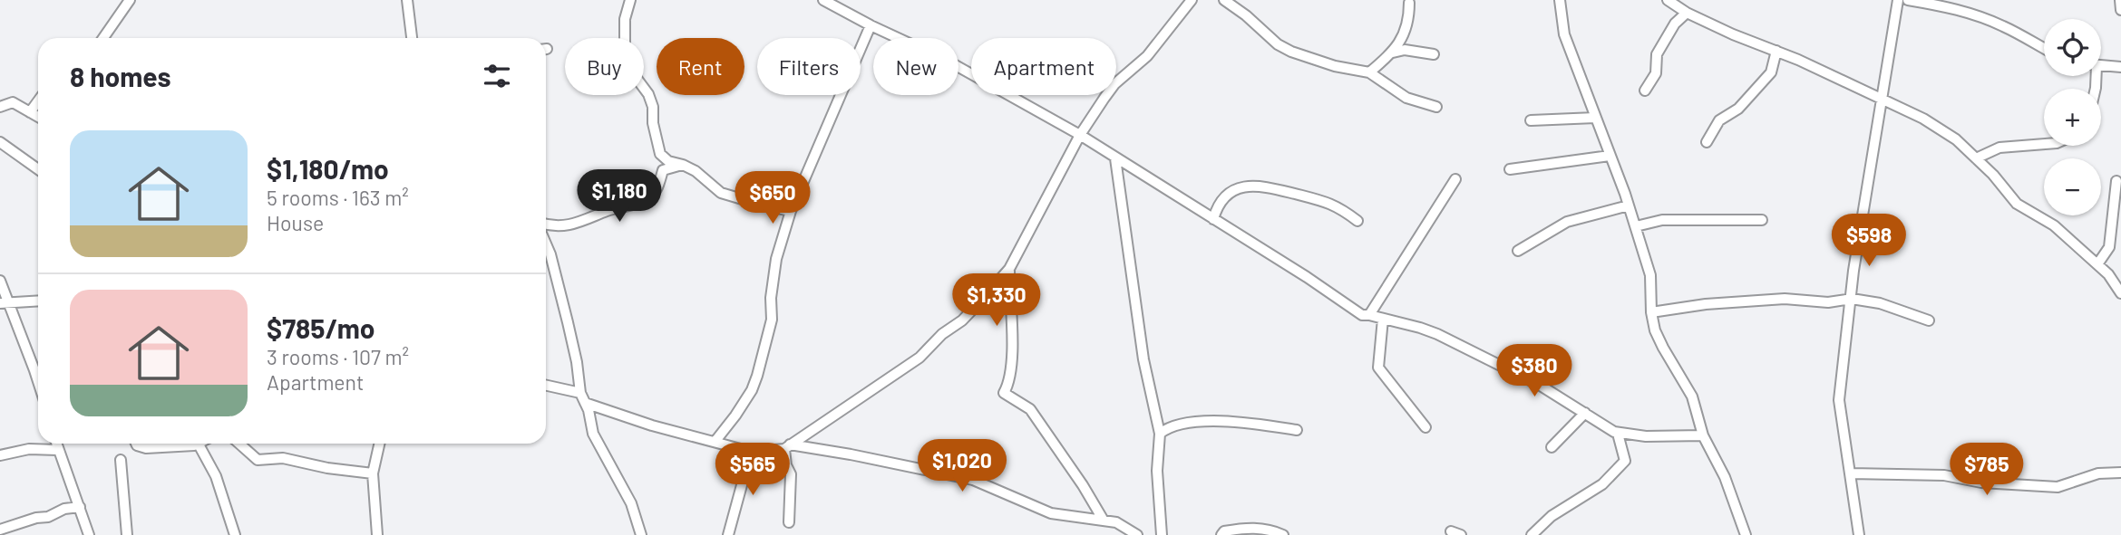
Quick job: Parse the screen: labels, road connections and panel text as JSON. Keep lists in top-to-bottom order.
{
  "page": {
    "map_buttons": ["+", "−"],
    "chip": [
      "Buy",
      "Rent",
      "Filters",
      "New",
      "Apartment"
    ],
    "heading": "8 homes",
    "list": [
      {
        "name": "$1,180/mo",
        "note": "5 rooms · 163 m² · House"
      },
      {
        "name": "$785/mo",
        "note": "3 rooms · 107 m² · Apartment"
      }
    ],
    "price": [
      "$1,180",
      "$650",
      "$598",
      "$1,330",
      "$380",
      "$1,020",
      "$565",
      "$785"
    ]
  }
}
